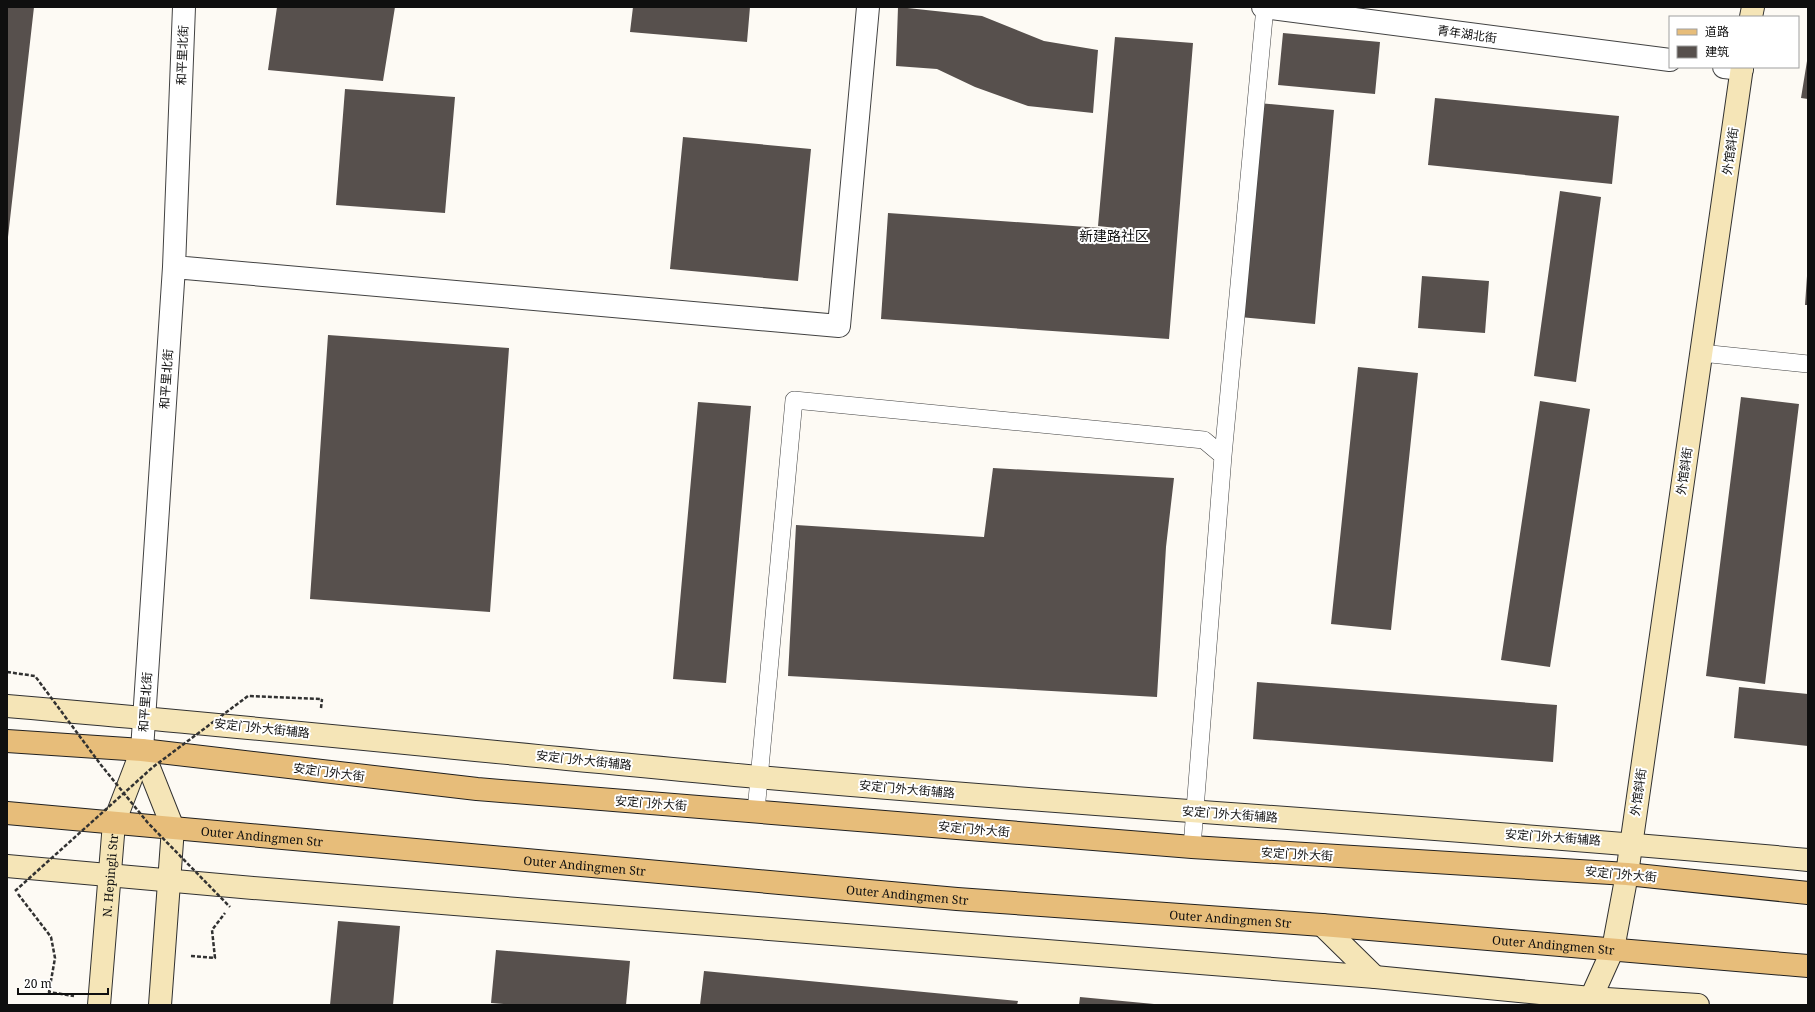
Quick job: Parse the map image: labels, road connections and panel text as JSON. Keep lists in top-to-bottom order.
{
  "streets": {
    "main road": ["安定门外大街", "Outer Andingmen Str"],
    "street": [
      "青年湖北街",
      "和平里北街",
      "外馆斜街",
      "安定门外大街辅路",
      "N. Hepingli Str"
    ]
  },
  "crossings": [
    ["和平里北街", "安定门外大街辅路"],
    ["和平里北街", "安定门外大街"],
    ["和平里北街", "N. Hepingli Str"],
    ["外馆斜街", "安定门外大街辅路"],
    ["外馆斜街", "安定门外大街"],
    ["外馆斜街", "Outer Andingmen Str"],
    ["安定门外大街", "N. Hepingli Str"],
    ["Outer Andingmen Str", "N. Hepingli Str"]
  ],
  "districts": ["新建路社区"],
  "legend": ["道路", "建筑"],
  "scale_bar": "20 m"
}
